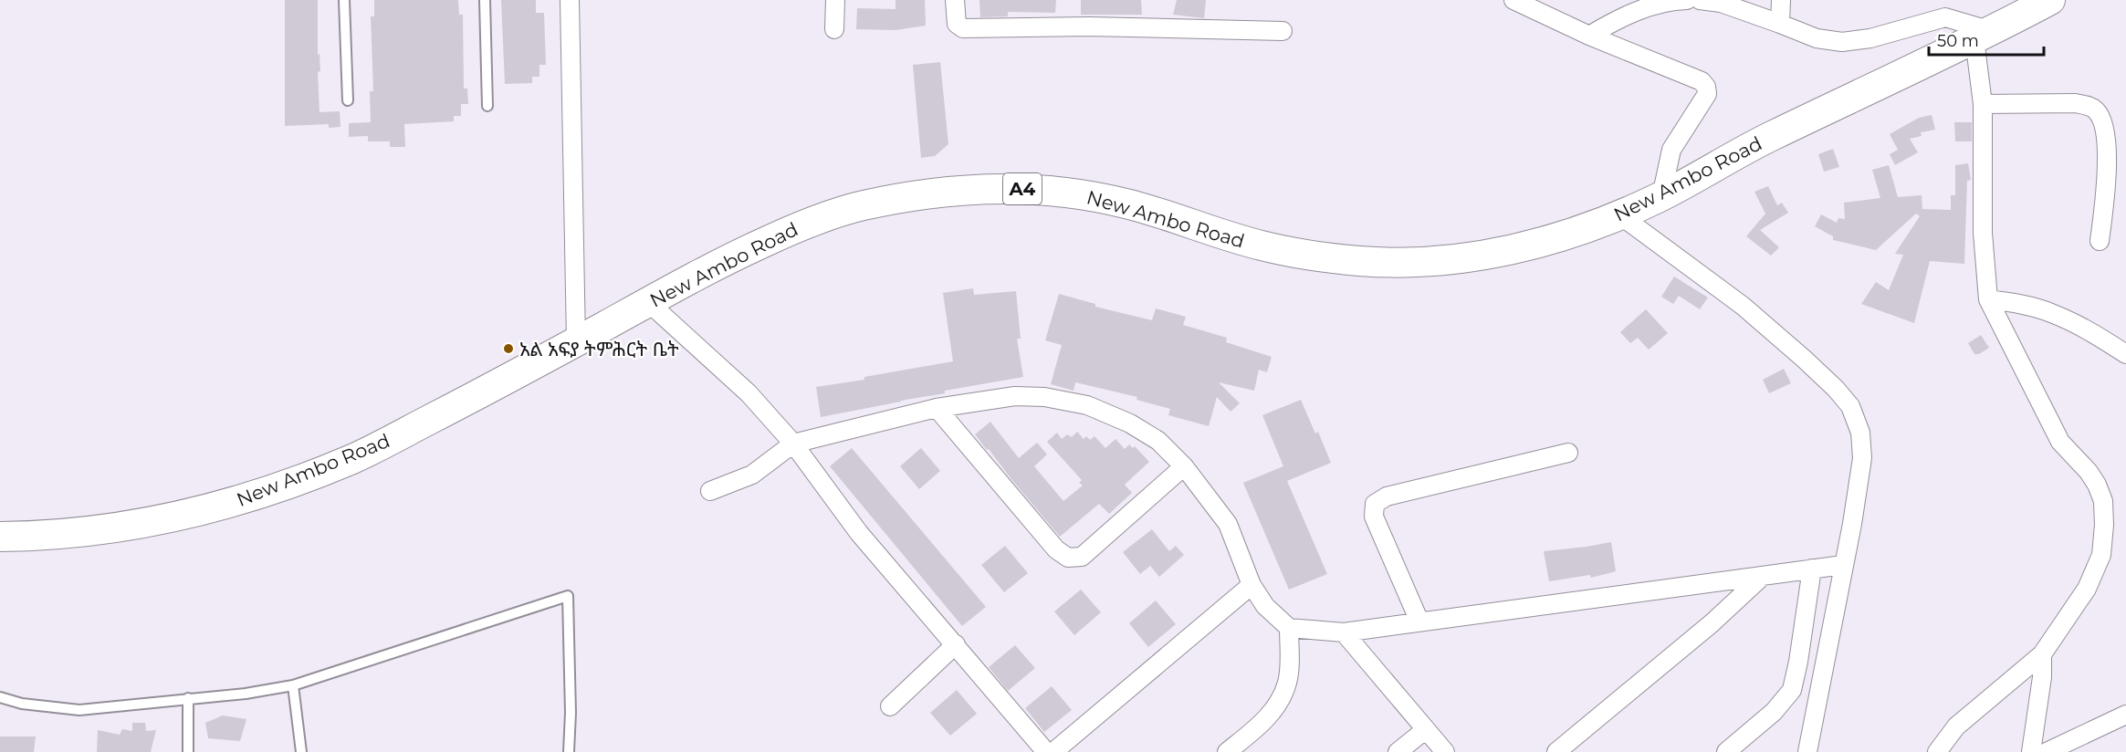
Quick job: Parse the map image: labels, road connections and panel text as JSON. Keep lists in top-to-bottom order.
{
  "streets": {
    "main road": ["New Ambo Road", "A4"]
  },
  "places": ["አል አፍያ ትምሕርት ቤት"],
  "scale_bar": "50 m"
}
